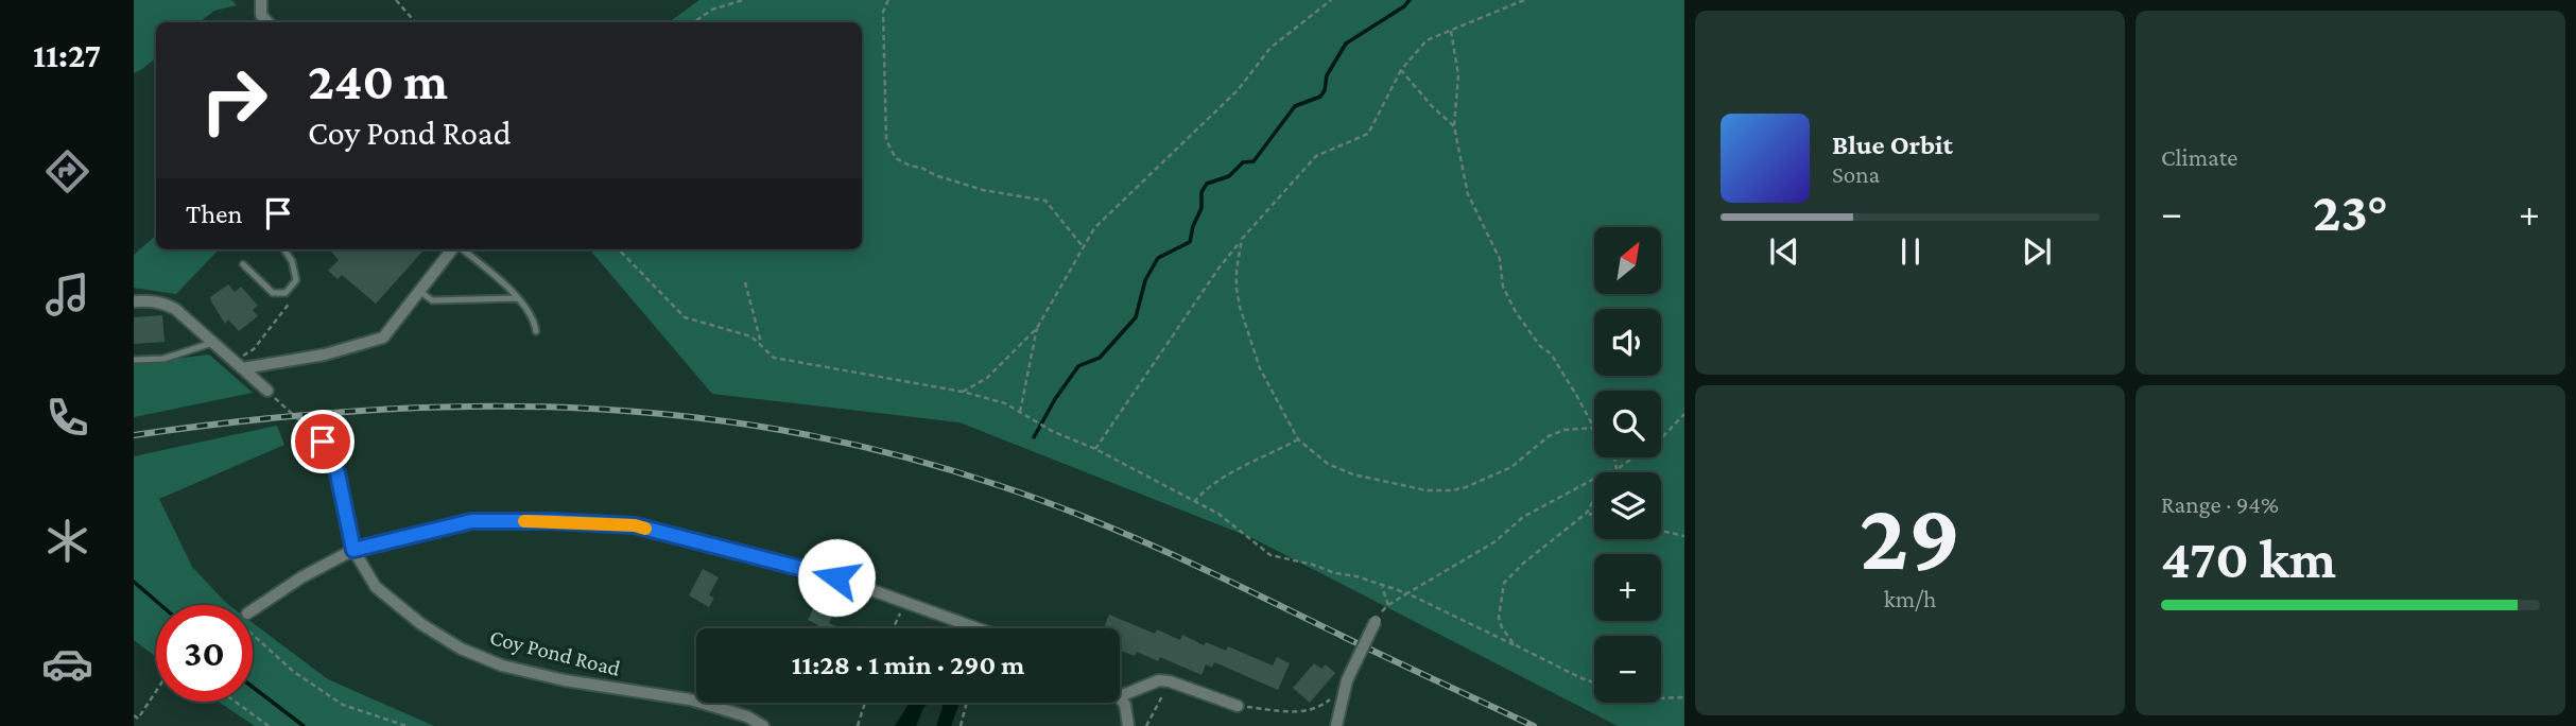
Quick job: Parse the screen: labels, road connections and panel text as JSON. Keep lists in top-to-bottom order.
{
  "streets": {
    "street": ["Coy Pond Road"]
  },
  "north": "top right",
  "page": {
    "tabs": "11:27",
    "tile": [
      "Climate",
      ["29", "km/h"],
      ["Range · 94%", "470 km"]
    ],
    "turn": ["240 m", "Coy Pond Road"],
    "song": ["Blue Orbit", "Sona"],
    "then": "Then",
    "heat": ["−", "23°", "+"],
    "map_buttons": ["+", "−"],
    "limit": "30",
    "trip": "11:28 · 1 min · 290 m"
  }
}
